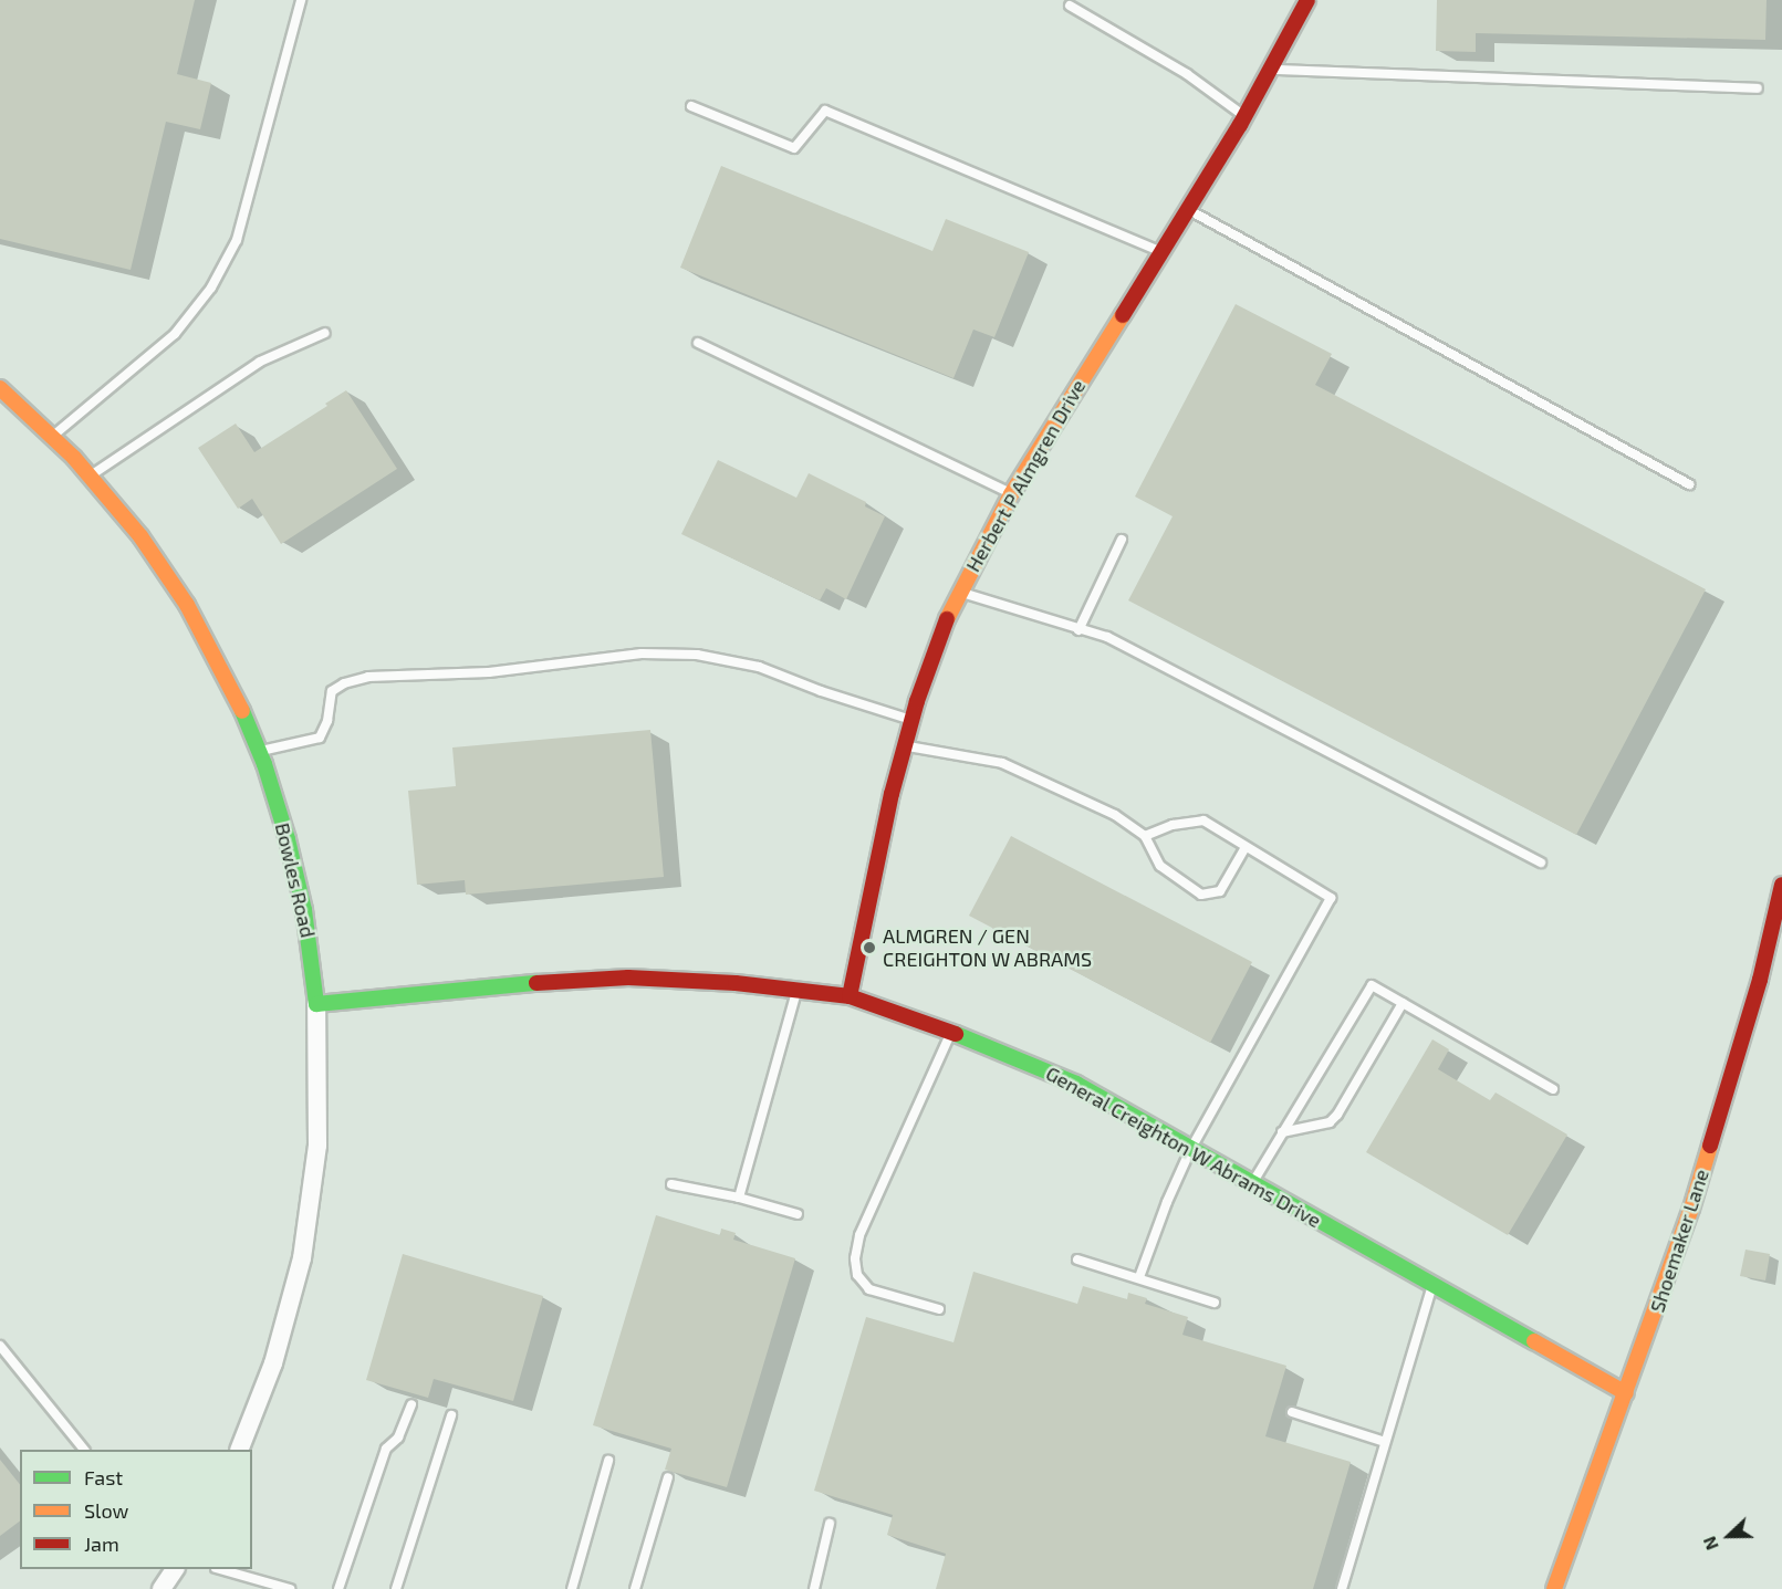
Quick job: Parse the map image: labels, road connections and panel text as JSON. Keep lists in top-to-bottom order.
{
  "streets": {
    "street": [
      "Herbert P Almgren Drive",
      "Bowles Road",
      "General Creighton W Abrams Drive",
      "Shoemaker Lane"
    ]
  },
  "crossings": [
    ["Herbert P Almgren Drive", "General Creighton W Abrams Drive"],
    ["Bowles Road", "General Creighton W Abrams Drive"],
    ["General Creighton W Abrams Drive", "Shoemaker Lane"]
  ],
  "places": ["ALMGREN / GEN CREIGHTON W ABRAMS"],
  "legend": ["Fast", "Slow", "Jam"],
  "north": "left"
}
